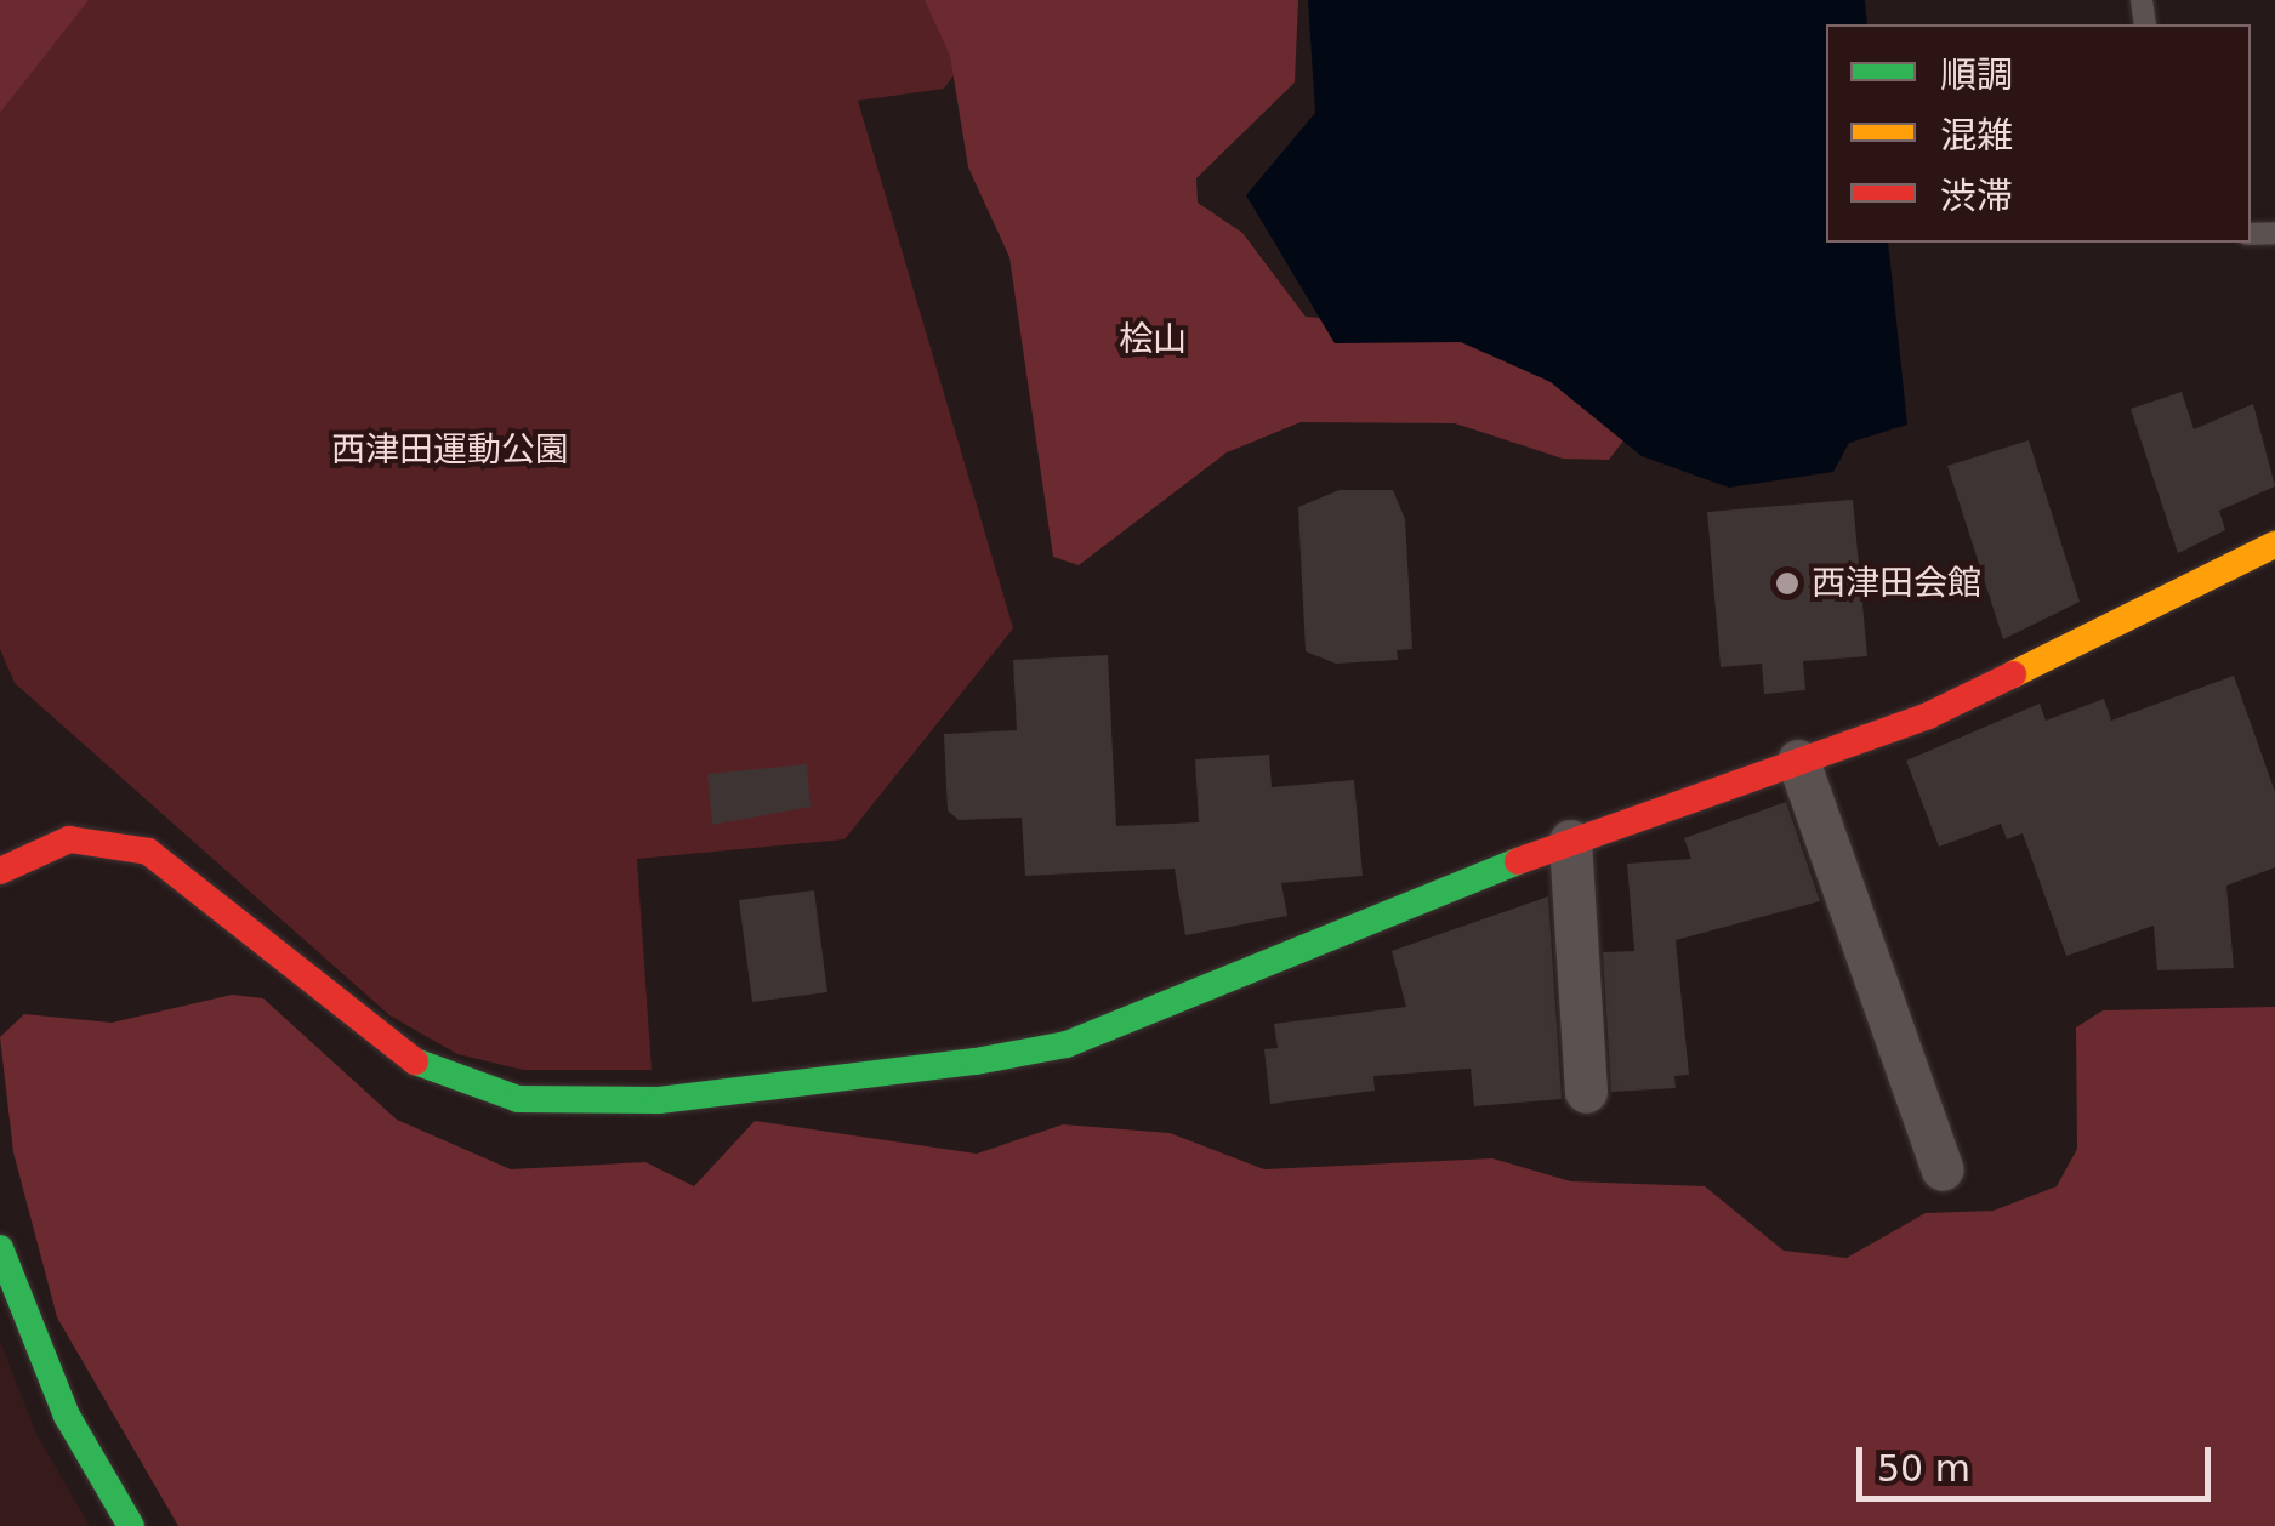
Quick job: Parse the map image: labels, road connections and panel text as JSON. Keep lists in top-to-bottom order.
{
  "parks": ["桧山", "西津田運動公園"],
  "places": ["西津田会館"],
  "legend": ["順調", "混雑", "渋滞"],
  "scale_bar": "50 m"
}
